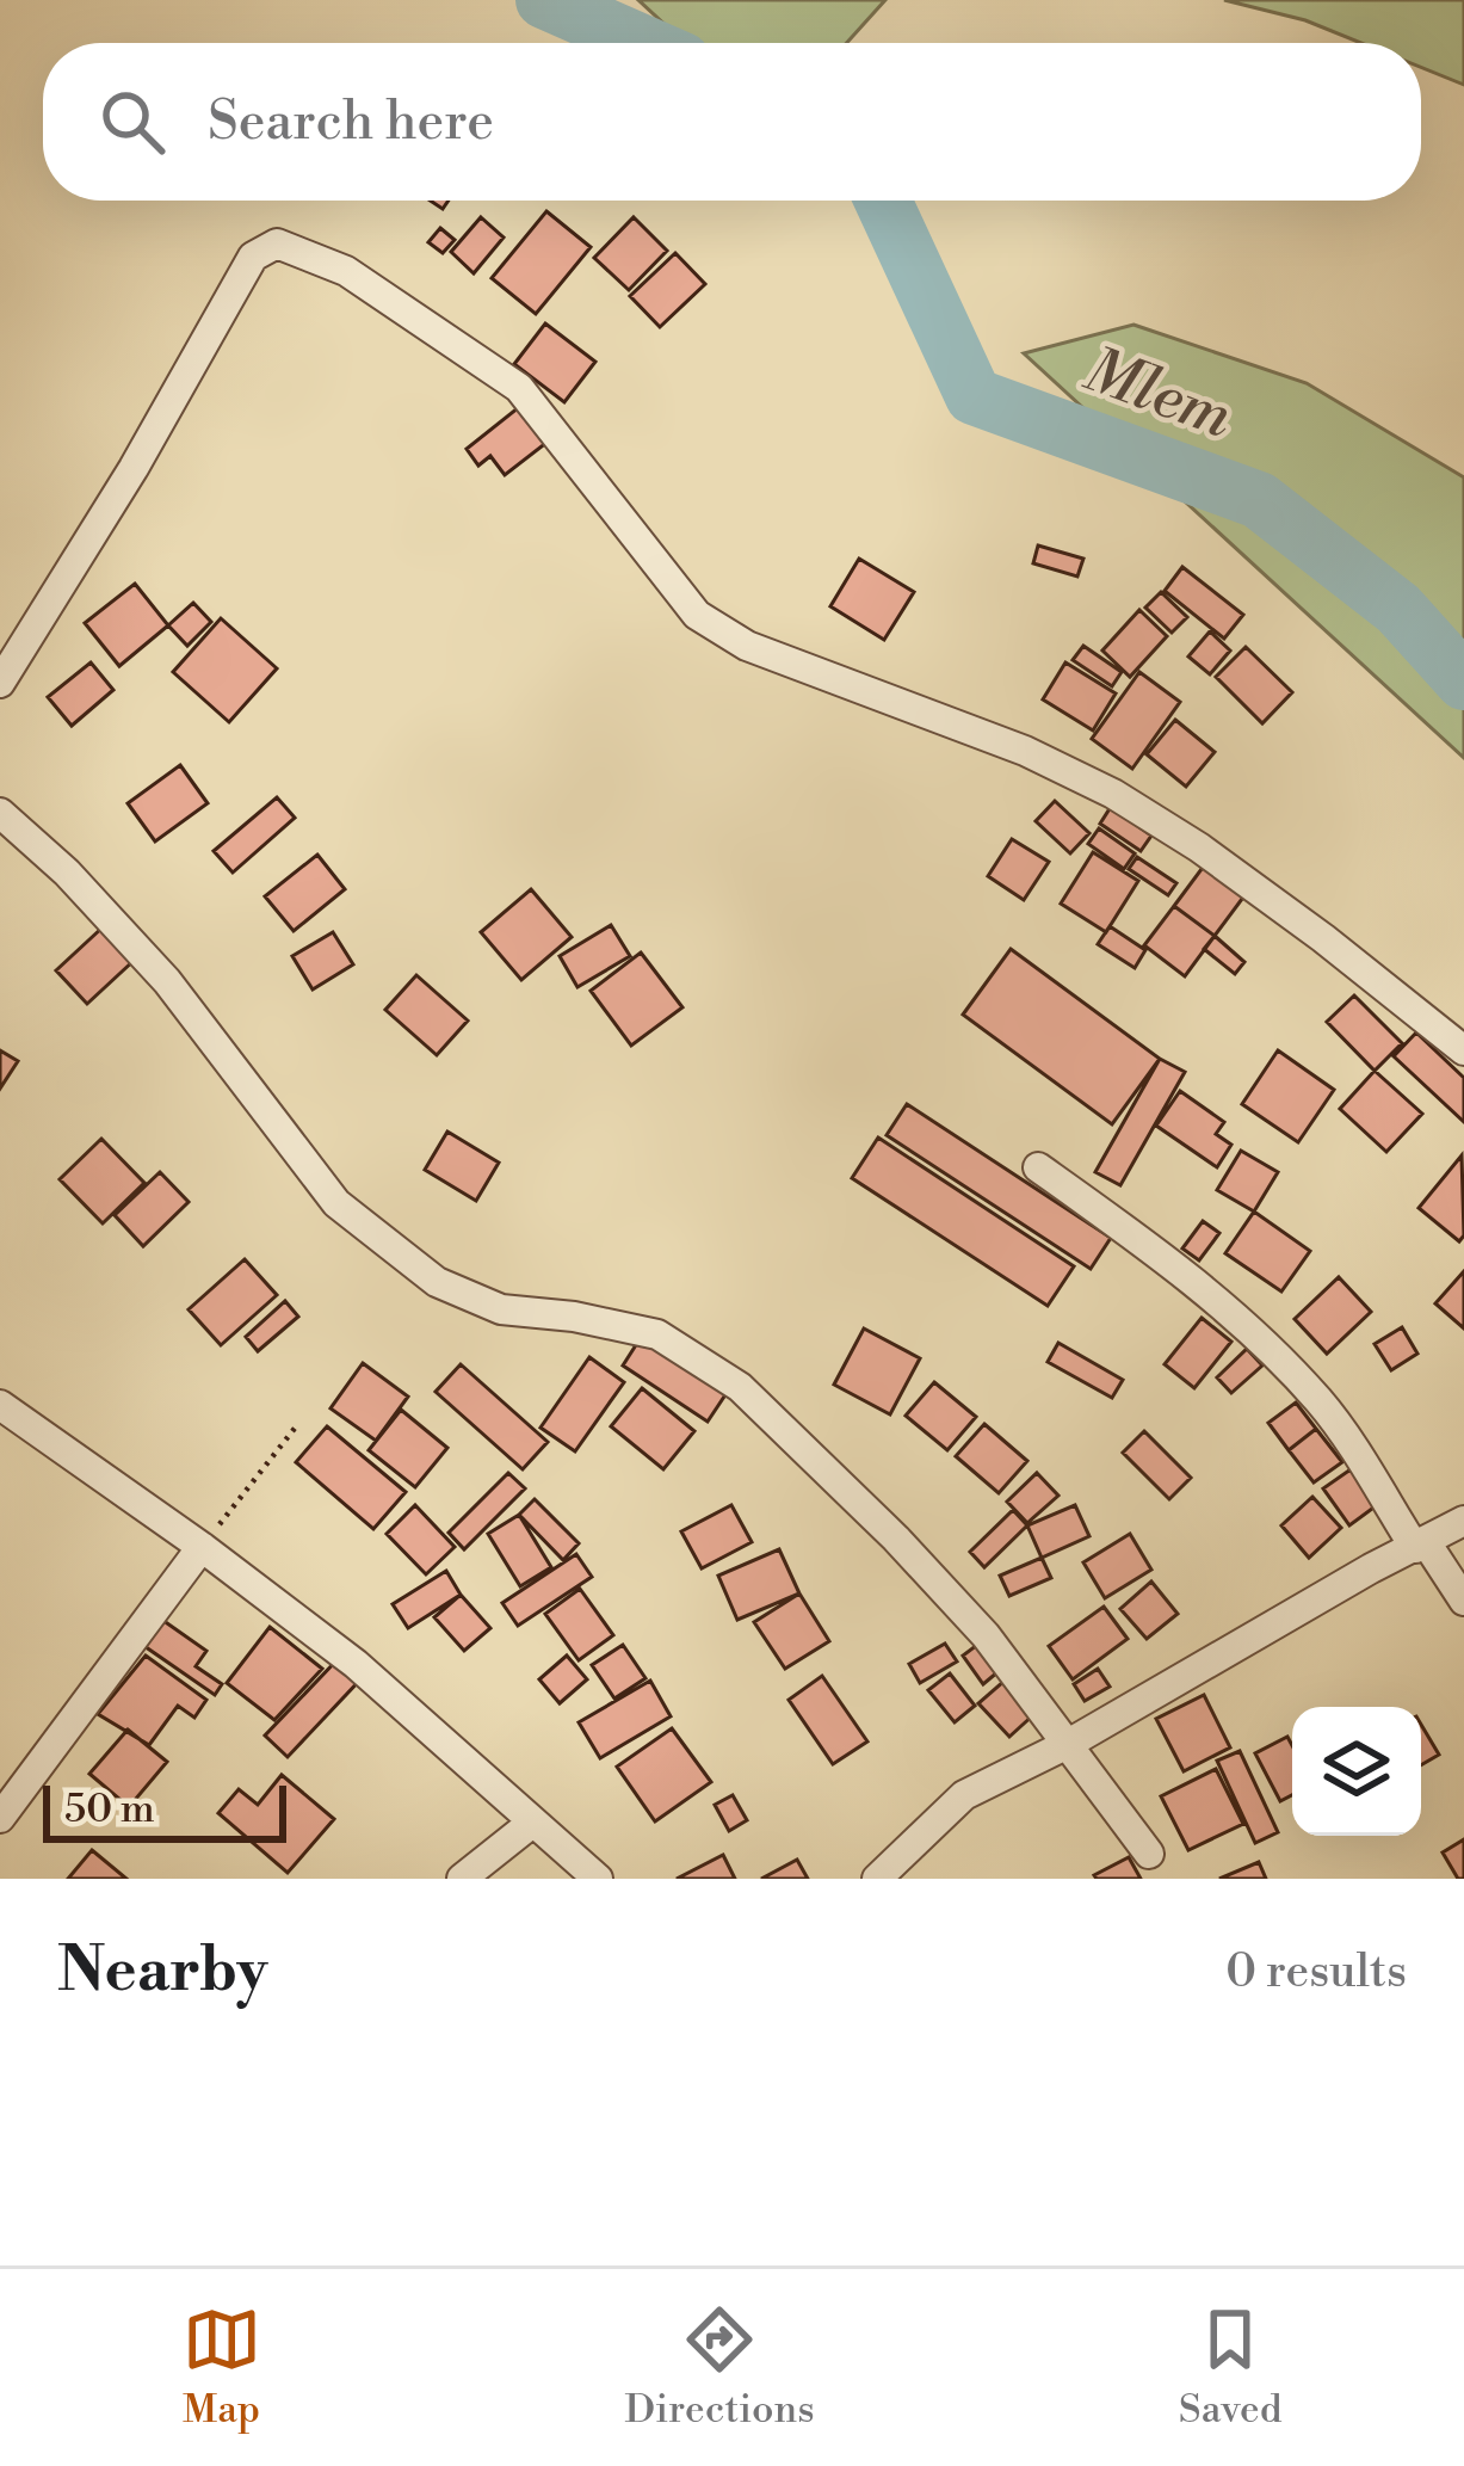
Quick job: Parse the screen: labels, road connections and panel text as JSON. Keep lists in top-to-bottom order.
{
  "water": ["Mlem"],
  "scale_bar": "50 m",
  "page": {
    "search": "Search here",
    "scale": "50 m",
    "heading": ["Nearby", "0 results"],
    "nav": ["Map", "Directions", "Saved"]
  }
}
